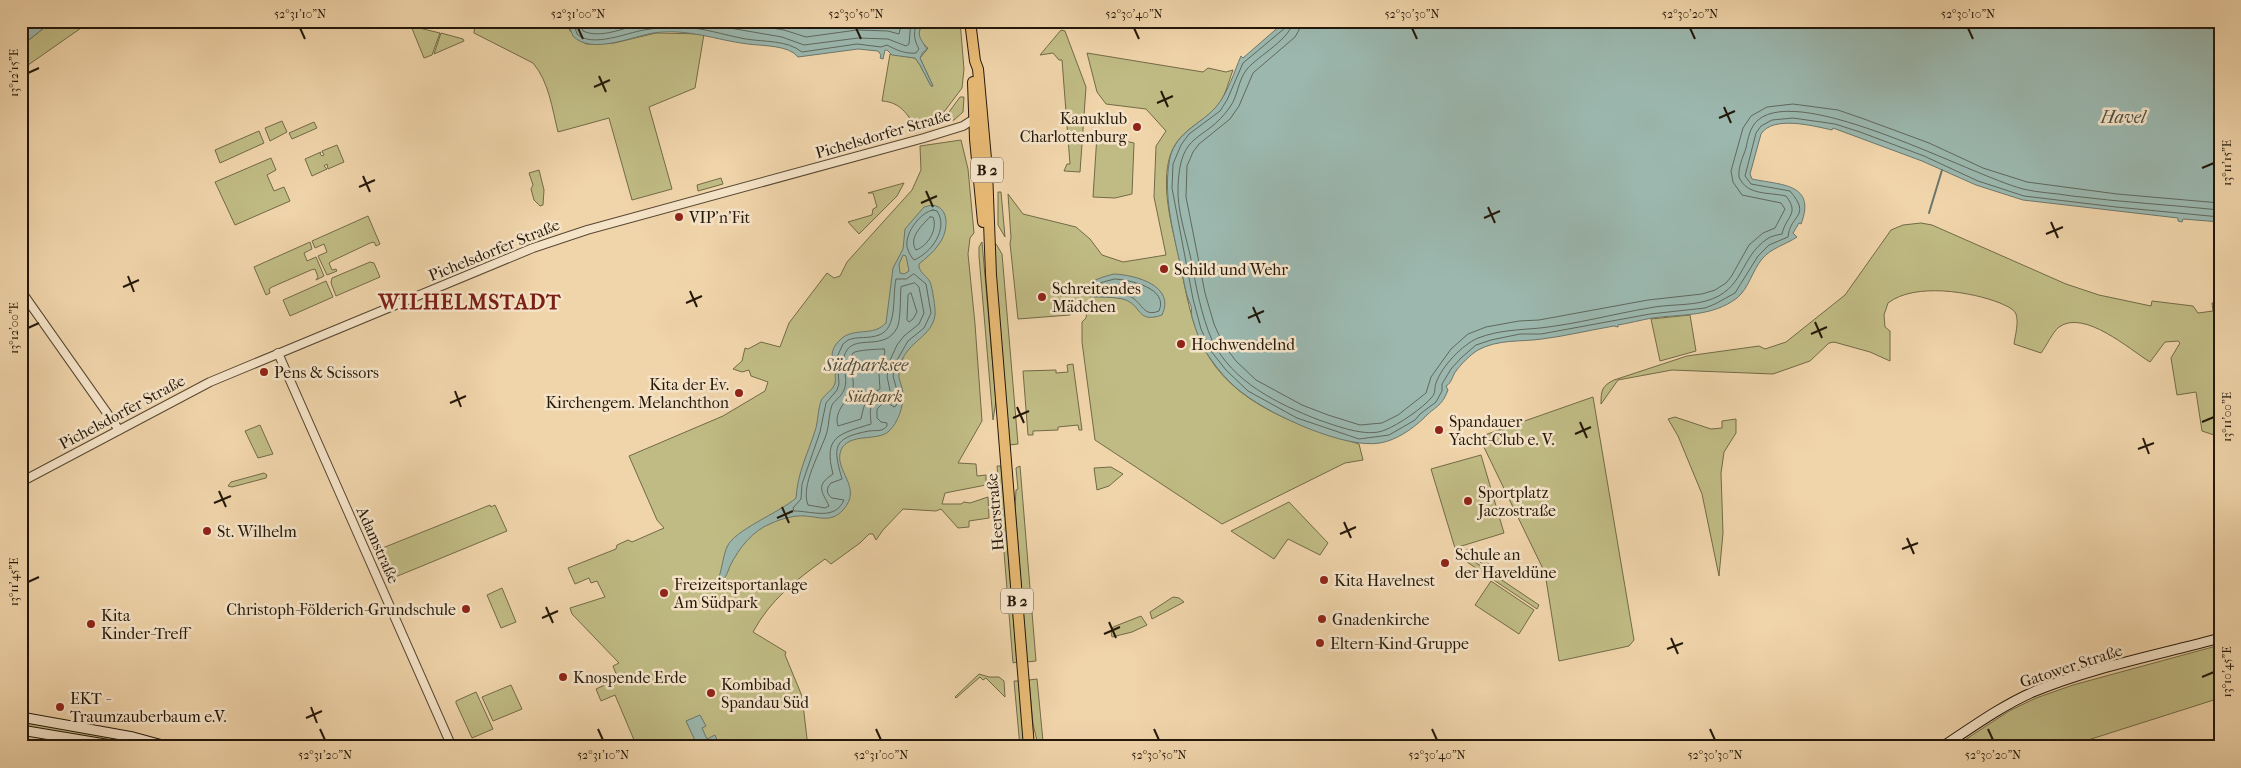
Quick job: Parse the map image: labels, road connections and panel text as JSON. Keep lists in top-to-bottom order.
{
  "streets": {
    "main road": ["B 2", "Heerstraße", "Gatower Straße"],
    "street": ["Pichelsdorfer Straße", "Adamstraße"]
  },
  "crossings": [
    ["Pichelsdorfer Straße", "Heerstraße"],
    ["Pichelsdorfer Straße", "Adamstraße"]
  ],
  "districts": ["WILHELMSTADT"],
  "water": ["Havel", "Südparksee"],
  "parks": ["Südpark"],
  "places": [
    "Kanuklub Charlottenburg",
    "VIP’n’Fit",
    "Schild und Wehr",
    "Schreitendes Mädchen",
    "Hochwendelnd",
    "Pens & Scissors",
    "Kita der Ev. Kirchengem. Melanchthon",
    "Spandauer Yacht-Club e. V.",
    "Sportplatz Jaczostraße",
    "St. Wilhelm",
    "Schule an der Haveldüne",
    "Kita Havelnest",
    "Freizeitsportanlage Am Südpark",
    "Christoph-Földerich-Grundschule",
    "Gnadenkirche",
    "Kita Kinder-Treff",
    "Eltern-Kind-Gruppe",
    "Knospende Erde",
    "Kombibad Spandau Süd",
    "EKT - Traumzauberbaum e.V."
  ],
  "coordinates": [
    "52°31'10\"N",
    "52°31'00\"N",
    "52°30'50\"N",
    "52°30'40\"N",
    "52°30'30\"N",
    "52°30'20\"N",
    "52°30'10\"N",
    "13°12'15\"E",
    "13°11'15\"E",
    "13°12'00\"E",
    "13°11'00\"E",
    "13°11'45\"E",
    "13°10'45\"E",
    "52°31'20\"N"
  ]
}
